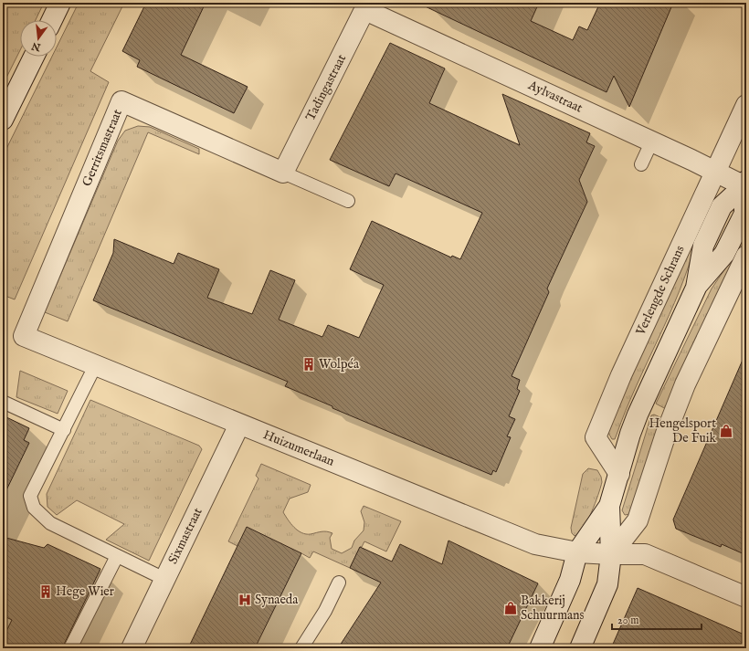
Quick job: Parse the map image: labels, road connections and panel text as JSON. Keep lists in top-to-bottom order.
{
  "streets": {
    "street": [
      "Tadingastraat",
      "Aylvastraat",
      "Gerritsmastraat",
      "Verlengde Schrans",
      "Huizumerlaan",
      "Sixmastraat"
    ]
  },
  "crossings": [
    ["Tadingastraat", "Aylvastraat"],
    ["Tadingastraat", "Gerritsmastraat"],
    ["Aylvastraat", "Verlengde Schrans"],
    ["Gerritsmastraat", "Huizumerlaan"],
    ["Huizumerlaan", "Sixmastraat"]
  ],
  "places": {
    "building": ["Wolpéa", "Hege Wier"],
    "shop": ["Hengelsport De Fuik", "Bakkerij Schuurmans"],
    "hospital": ["Synaeda"]
  },
  "scale_bar": "20 m",
  "north": "bottom"
}
